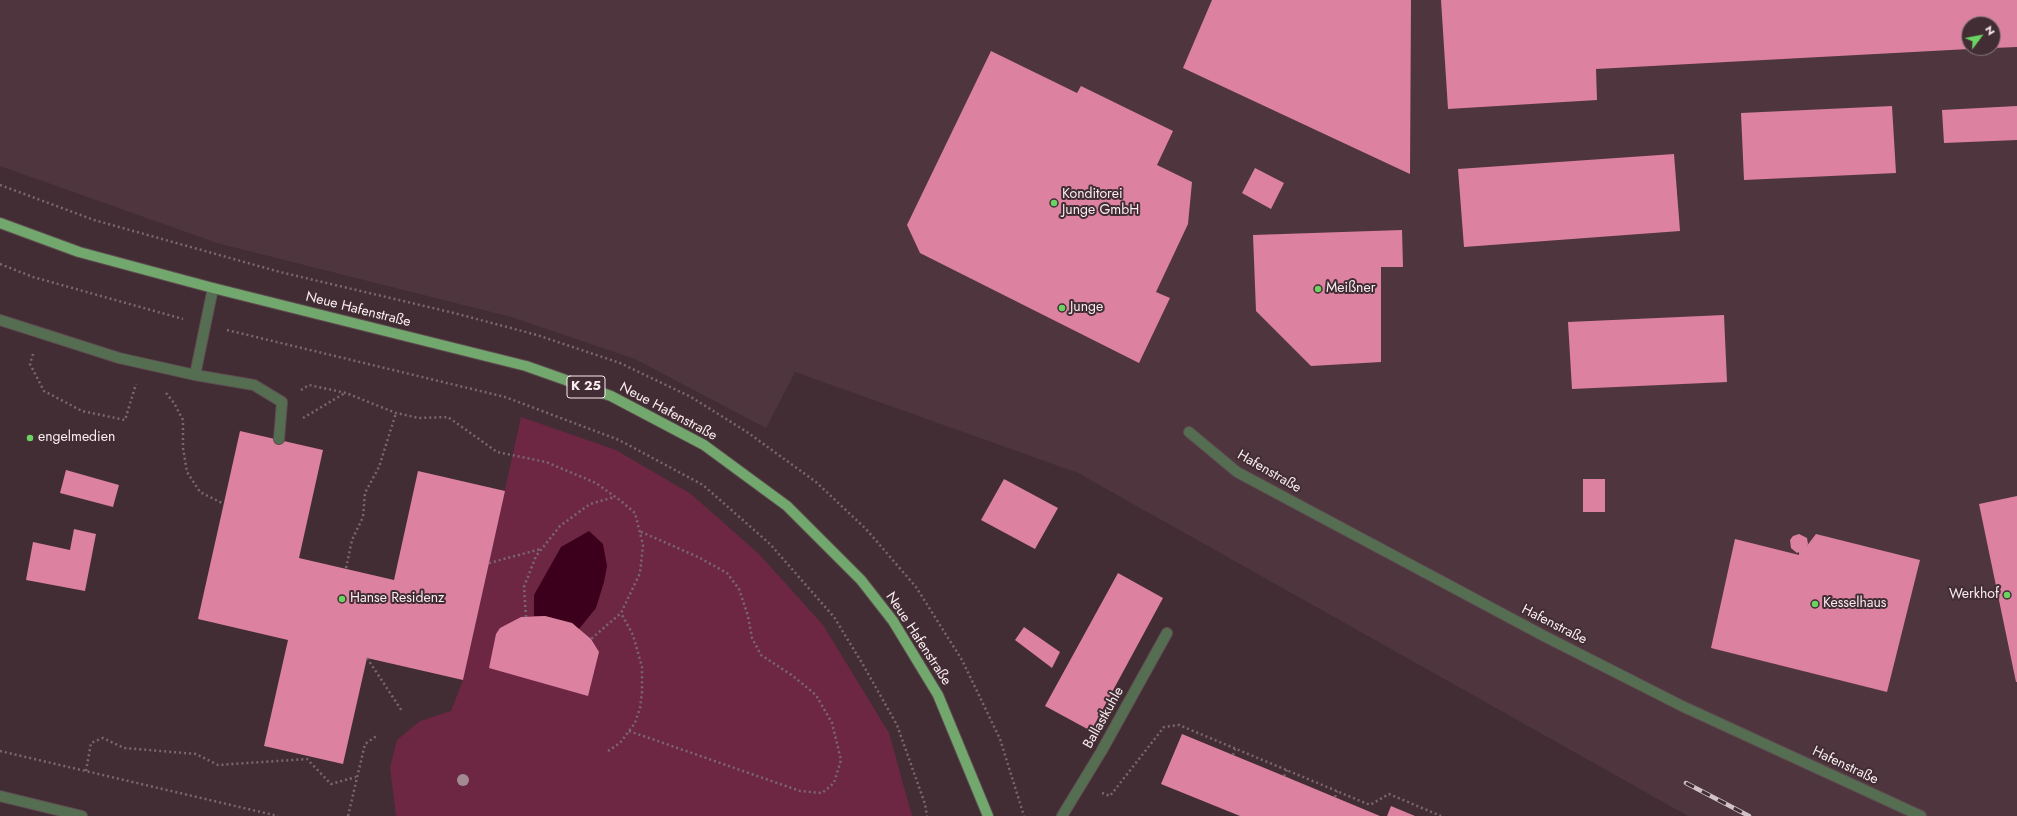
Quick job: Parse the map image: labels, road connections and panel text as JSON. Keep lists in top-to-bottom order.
{
  "streets": {
    "main road": ["Neue Hafenstraße", "K 25"],
    "street": ["Hafenstraße", "Ballastkuhle"]
  },
  "places": [
    "Konditorei Junge GmbH",
    "Meißner",
    "Junge",
    "engelmedien",
    "Werkhof",
    "Hanse Residenz",
    "Kesselhaus"
  ],
  "north": "top right"
}
